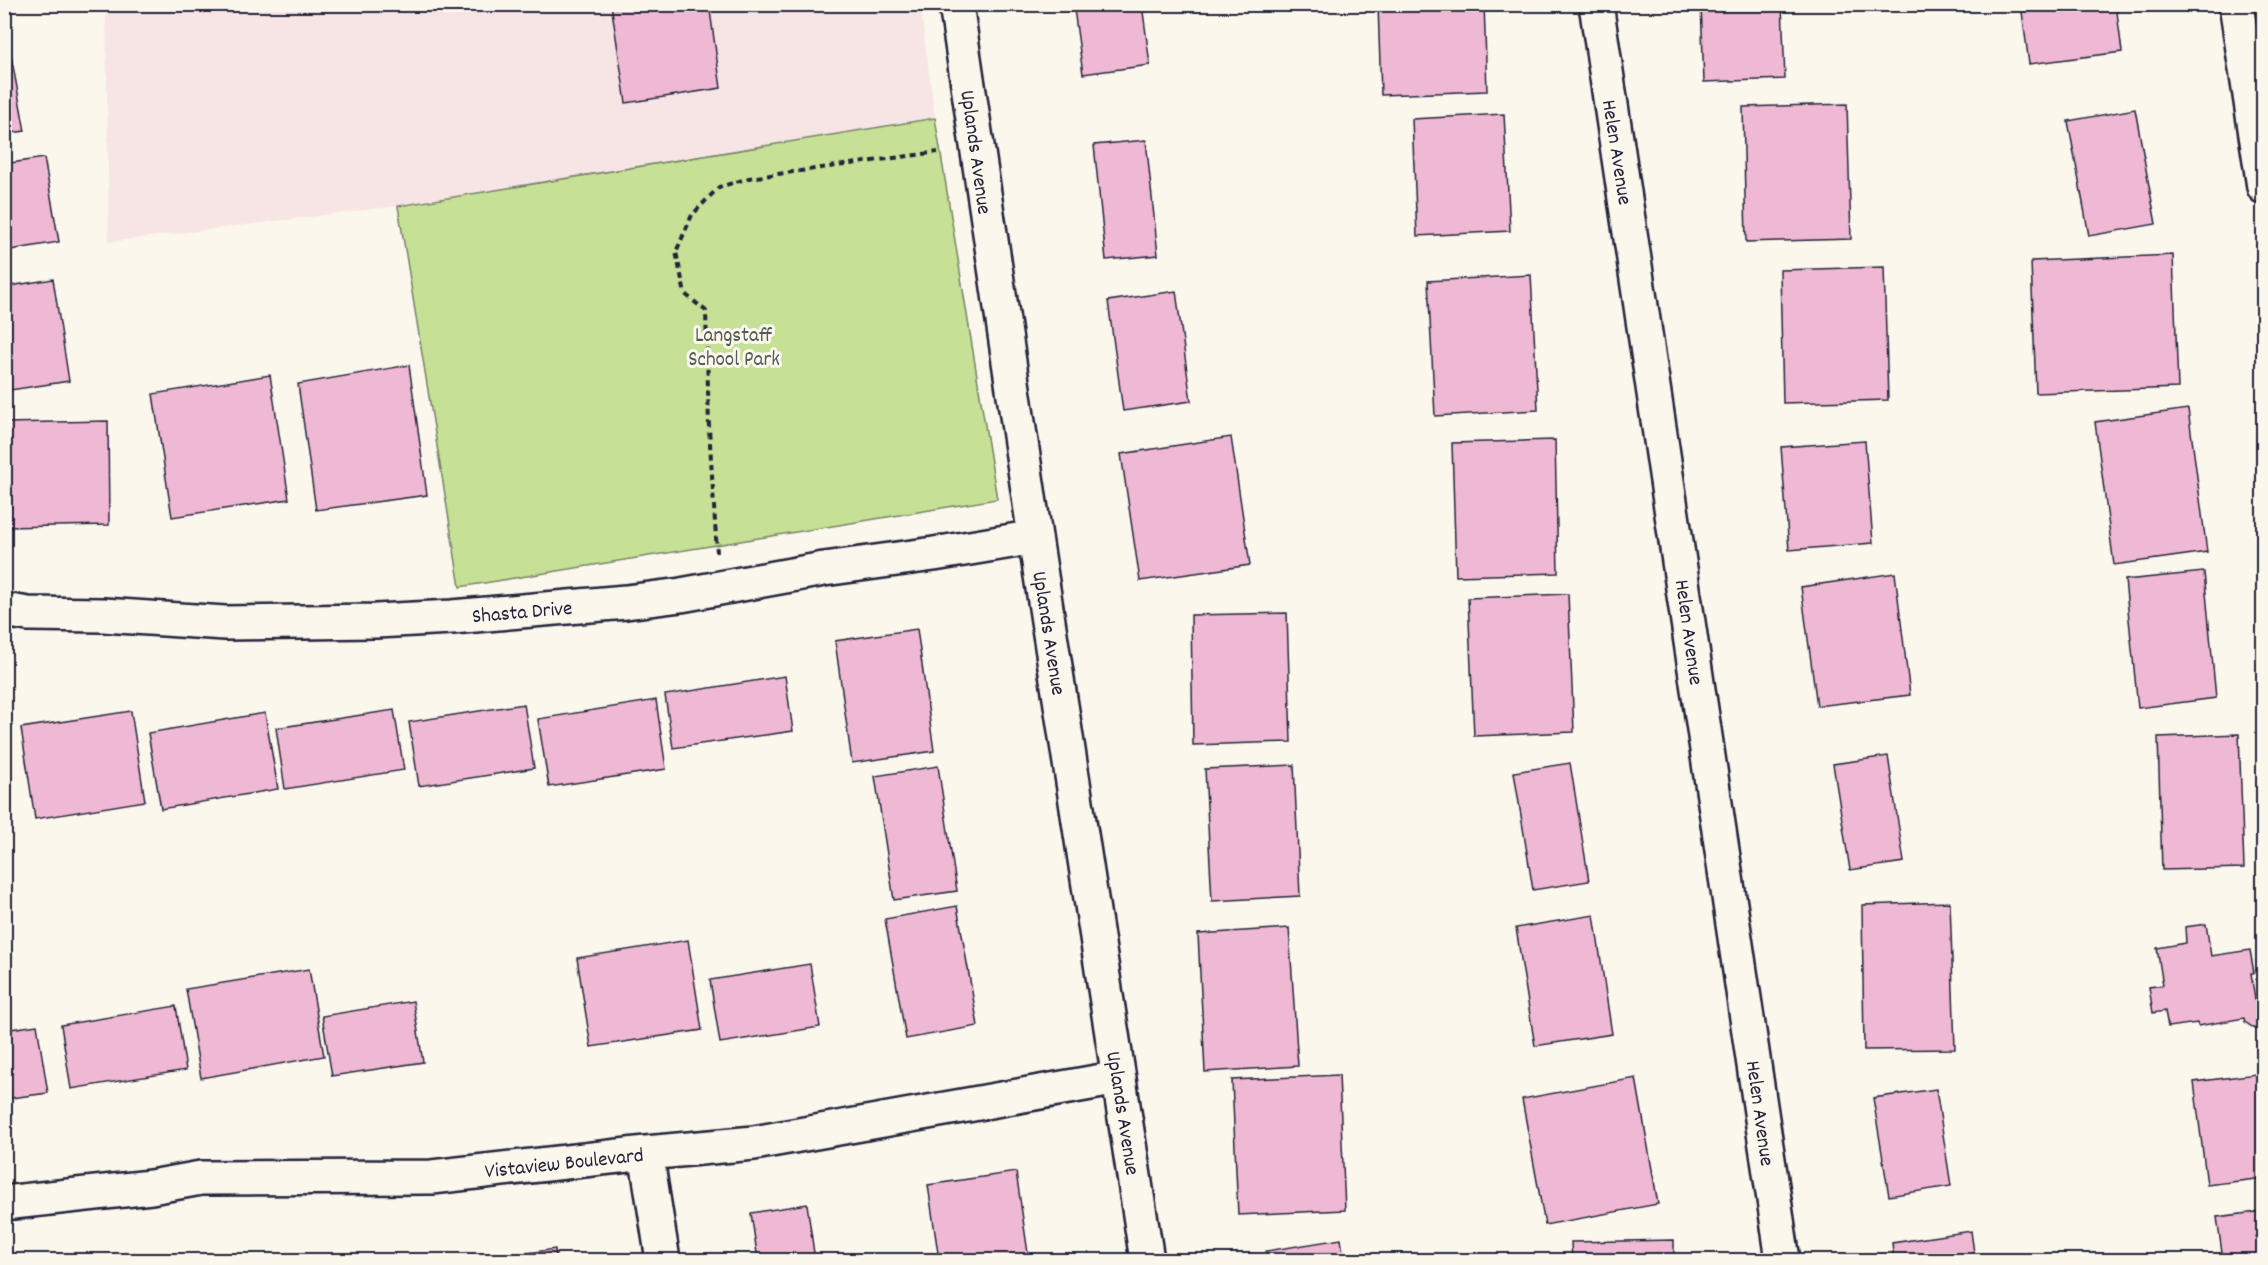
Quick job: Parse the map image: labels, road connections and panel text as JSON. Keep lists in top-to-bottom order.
{
  "streets": {
    "street": [
      "Uplands Avenue",
      "Helen Avenue",
      "Shasta Drive",
      "Vistaview Boulevard"
    ]
  },
  "crossings": [
    ["Uplands Avenue", "Shasta Drive"],
    ["Uplands Avenue", "Vistaview Boulevard"]
  ],
  "parks": ["Langstaff School Park"]
}
